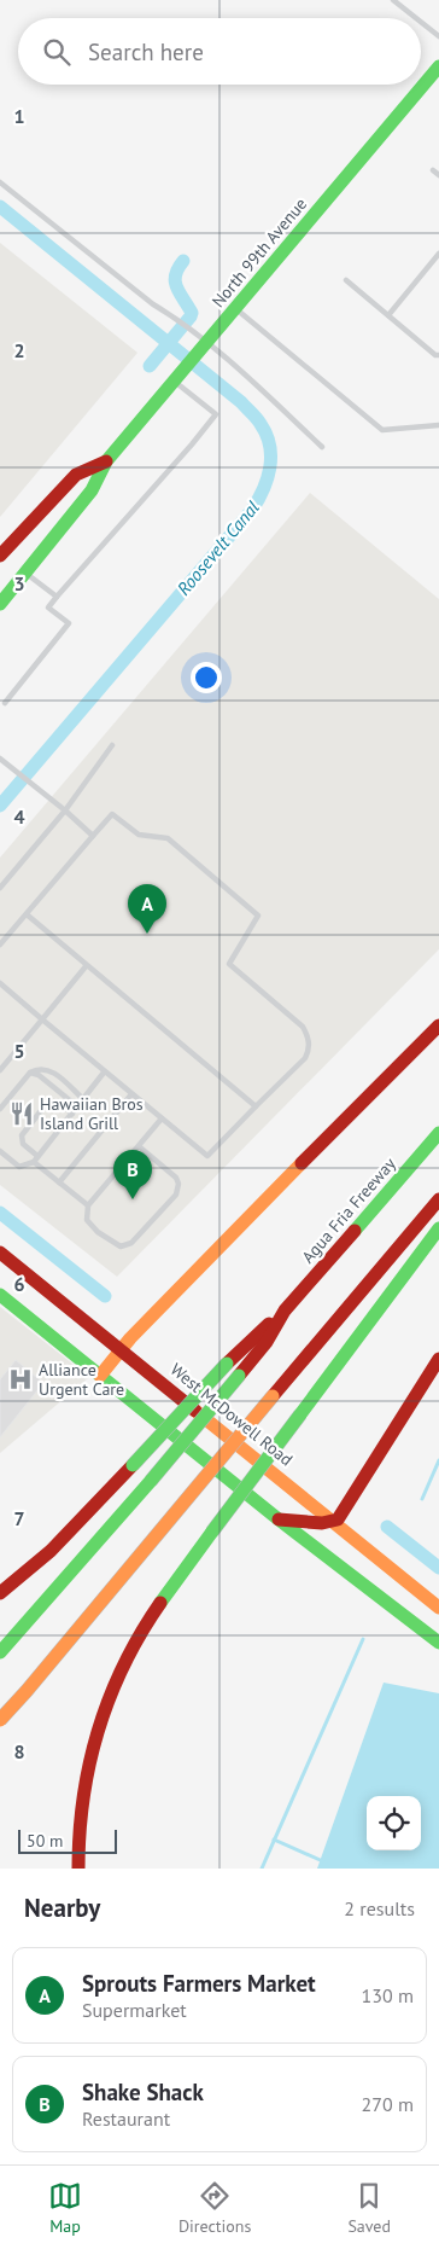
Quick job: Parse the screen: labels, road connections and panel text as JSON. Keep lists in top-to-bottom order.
{
  "streets": {
    "main road": ["North 99th Avenue", "Agua Fria Freeway", "West McDowell Road"]
  },
  "water": ["Roosevelt Canal"],
  "places": {
    "restaurant": ["Hawaiian Bros Island Grill"],
    "hospital": ["Alliance Urgent Care"]
  },
  "scale_bar": "50 m",
  "page": {
    "search": "Search here",
    "pins": ["A", "B"],
    "scale": "50 m",
    "heading": ["Nearby", "2 results"],
    "list": [
      {
        "mark": "A",
        "name": "Sprouts Farmers Market",
        "note": "Supermarket",
        "value": "130 m"
      },
      {
        "mark": "B",
        "name": "Shake Shack",
        "note": "Restaurant",
        "value": "270 m"
      }
    ],
    "nav": ["Map", "Directions", "Saved"]
  },
  "grid": {
    "rows": [
      "1",
      "2",
      "3",
      "4",
      "5",
      "6",
      "7",
      "8"
    ]
  }
}
